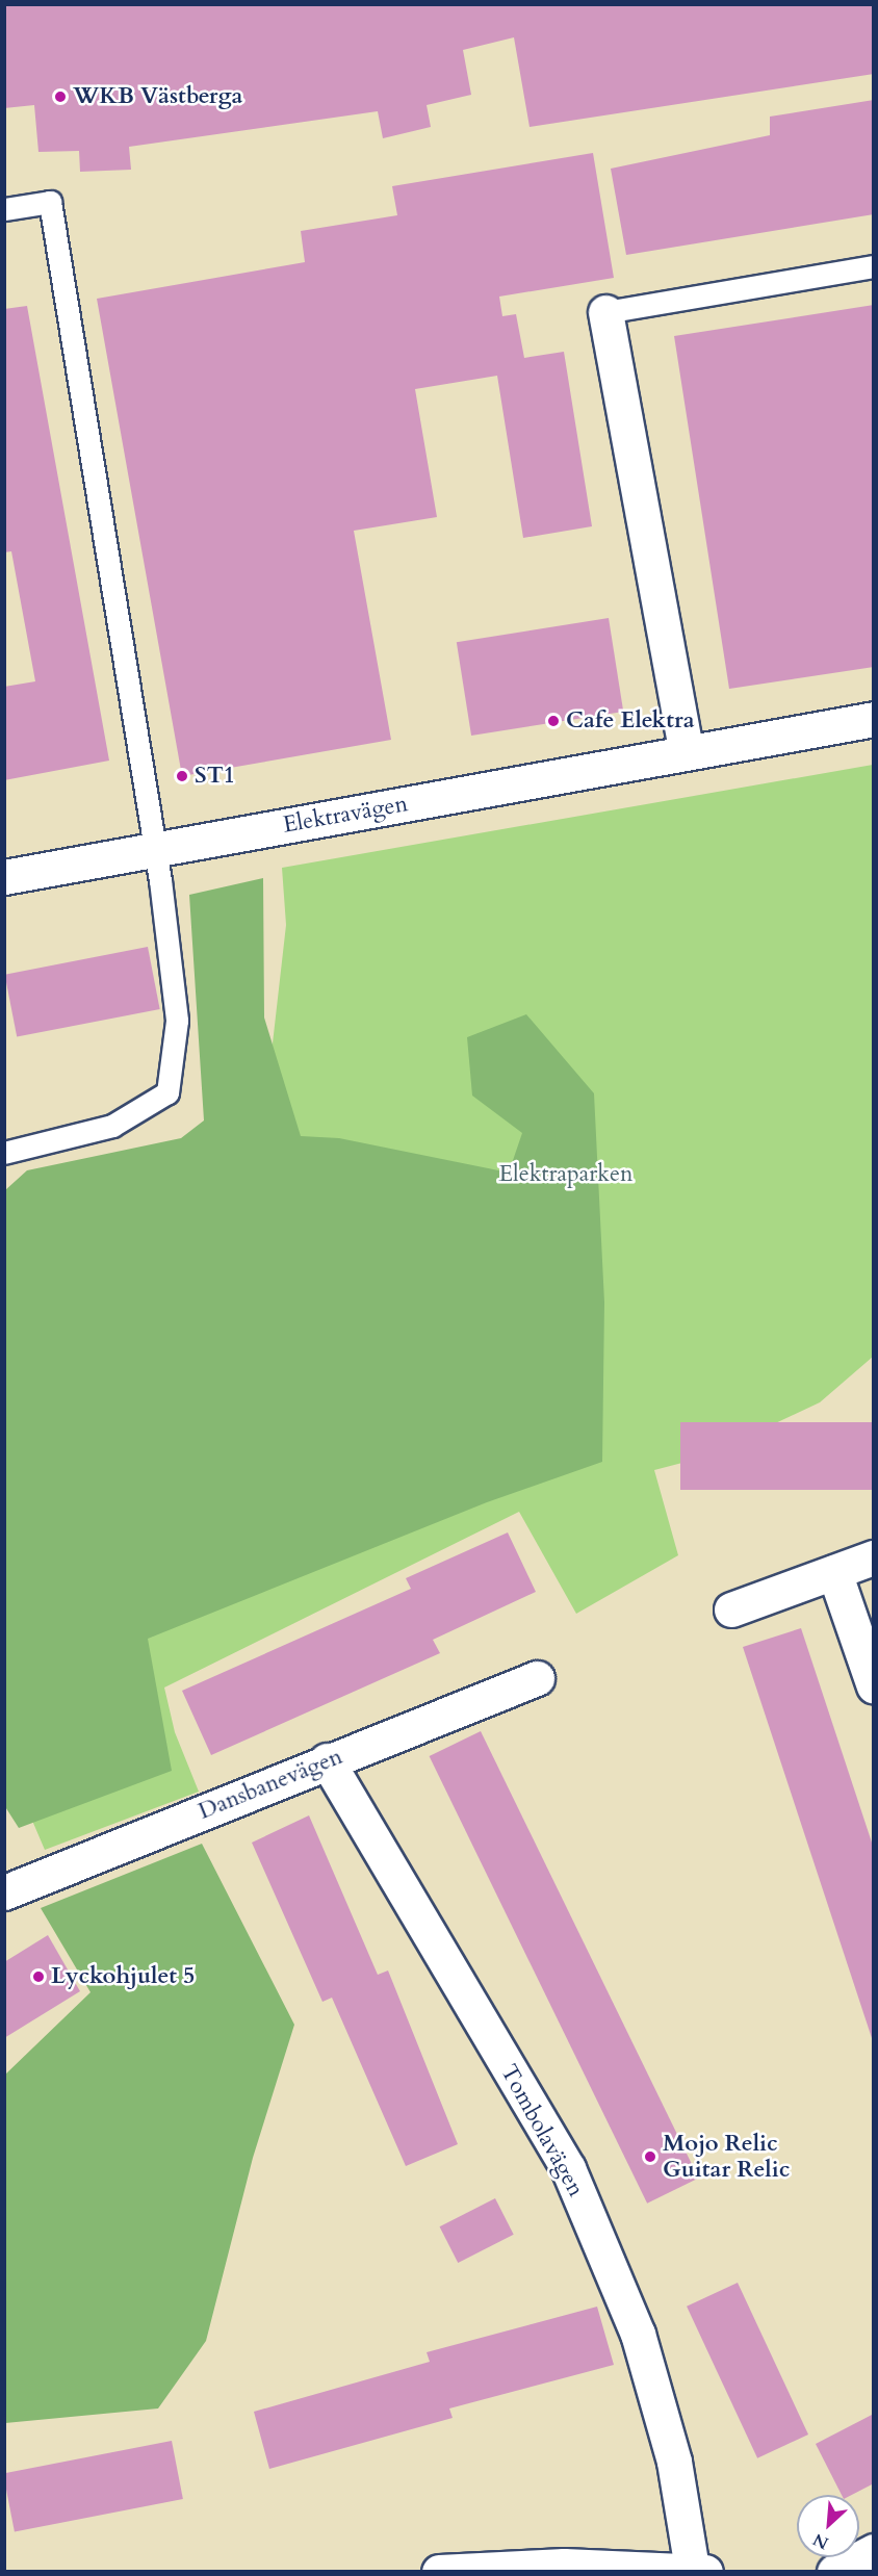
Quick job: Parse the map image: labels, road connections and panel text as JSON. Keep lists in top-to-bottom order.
{
  "streets": {
    "street": ["Elektravägen", "Dansbanevägen", "Tombolavägen"]
  },
  "crossings": [
    ["Dansbanevägen", "Tombolavägen"]
  ],
  "parks": ["Elektraparken"],
  "places": [
    "WKB Västberga",
    "Cafe Elektra",
    "ST1",
    "Lyckohjulet 5",
    "Mojo Relic Guitar Relic"
  ],
  "north": "bottom left"
}
